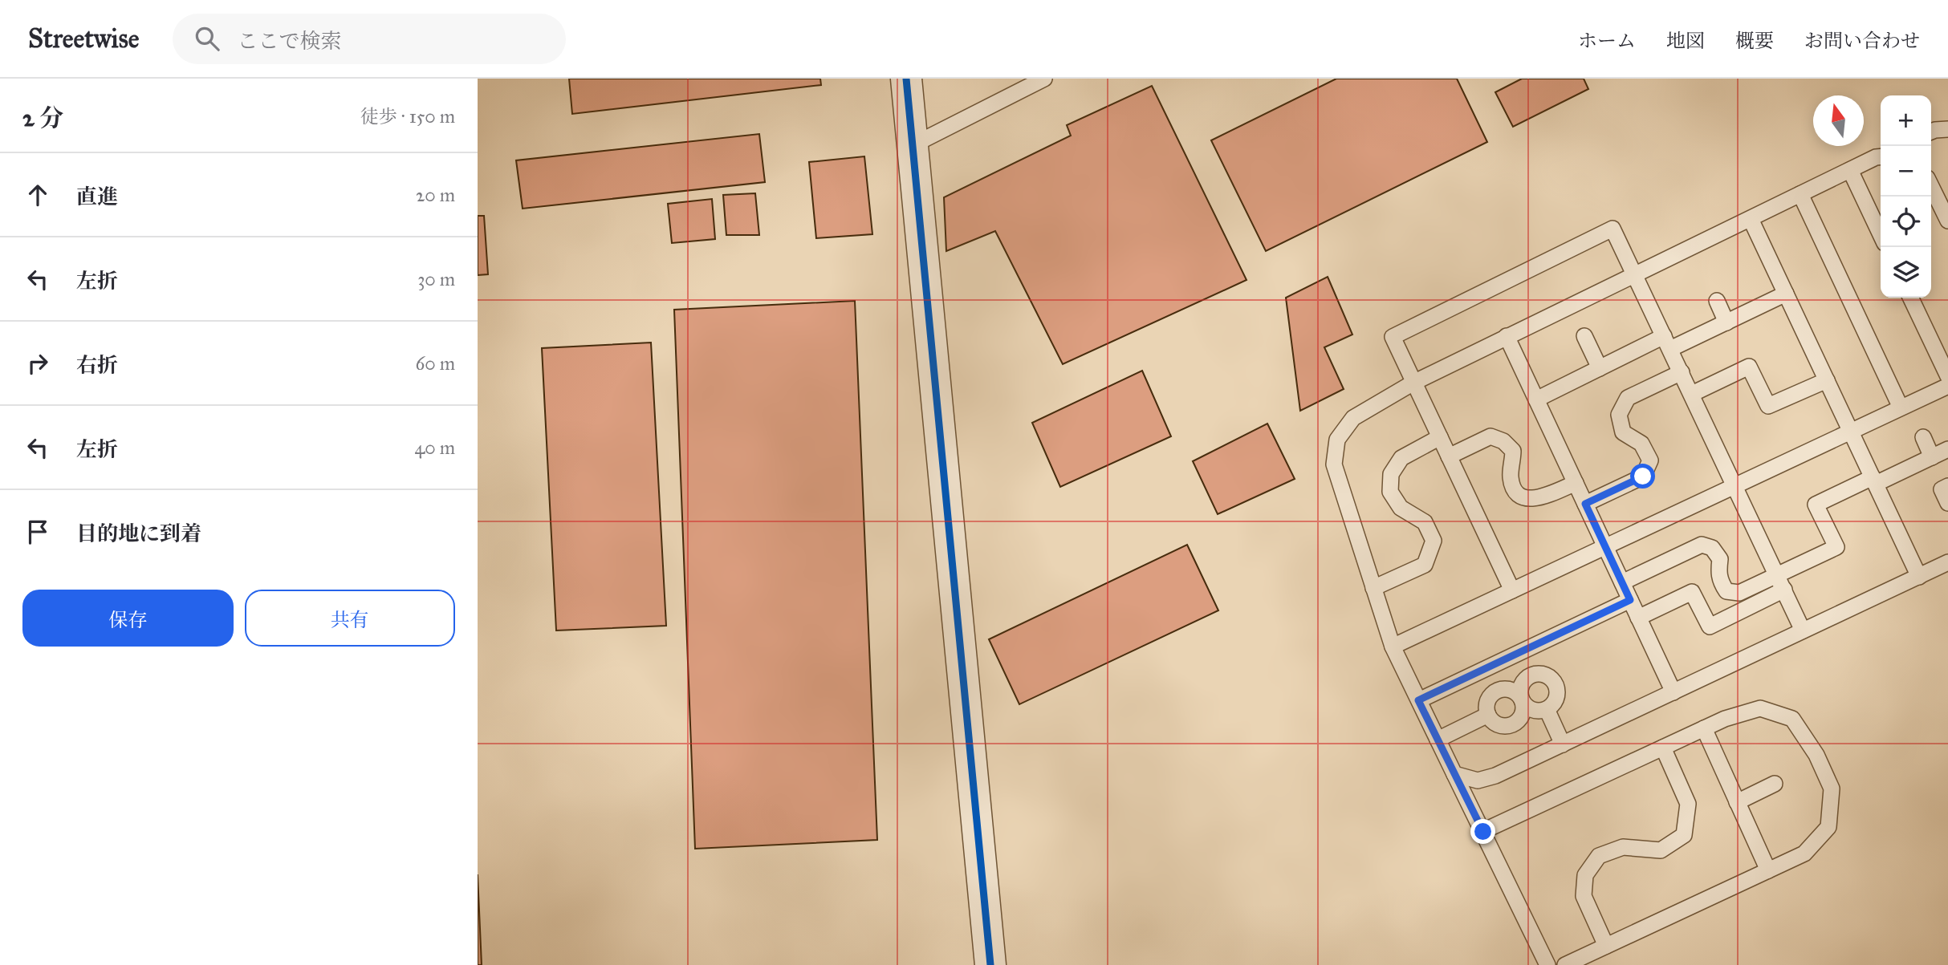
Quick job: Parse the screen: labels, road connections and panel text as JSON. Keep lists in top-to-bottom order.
{
  "north": "top",
  "page": {
    "header": "Streetwise",
    "search": "ここで検索",
    "nav": [
      "ホーム",
      "地図",
      "概要",
      "お問い合わせ"
    ],
    "heading": ["2 分", "徒歩 · 150 m"],
    "map_buttons": ["+", "−"],
    "list": [
      ["直進", "20 m"],
      ["左折", "30 m"],
      ["右折", "60 m"],
      ["左折", "40 m"],
      "目的地に到着"
    ],
    "buttons": ["保存", "共有"]
  }
}
